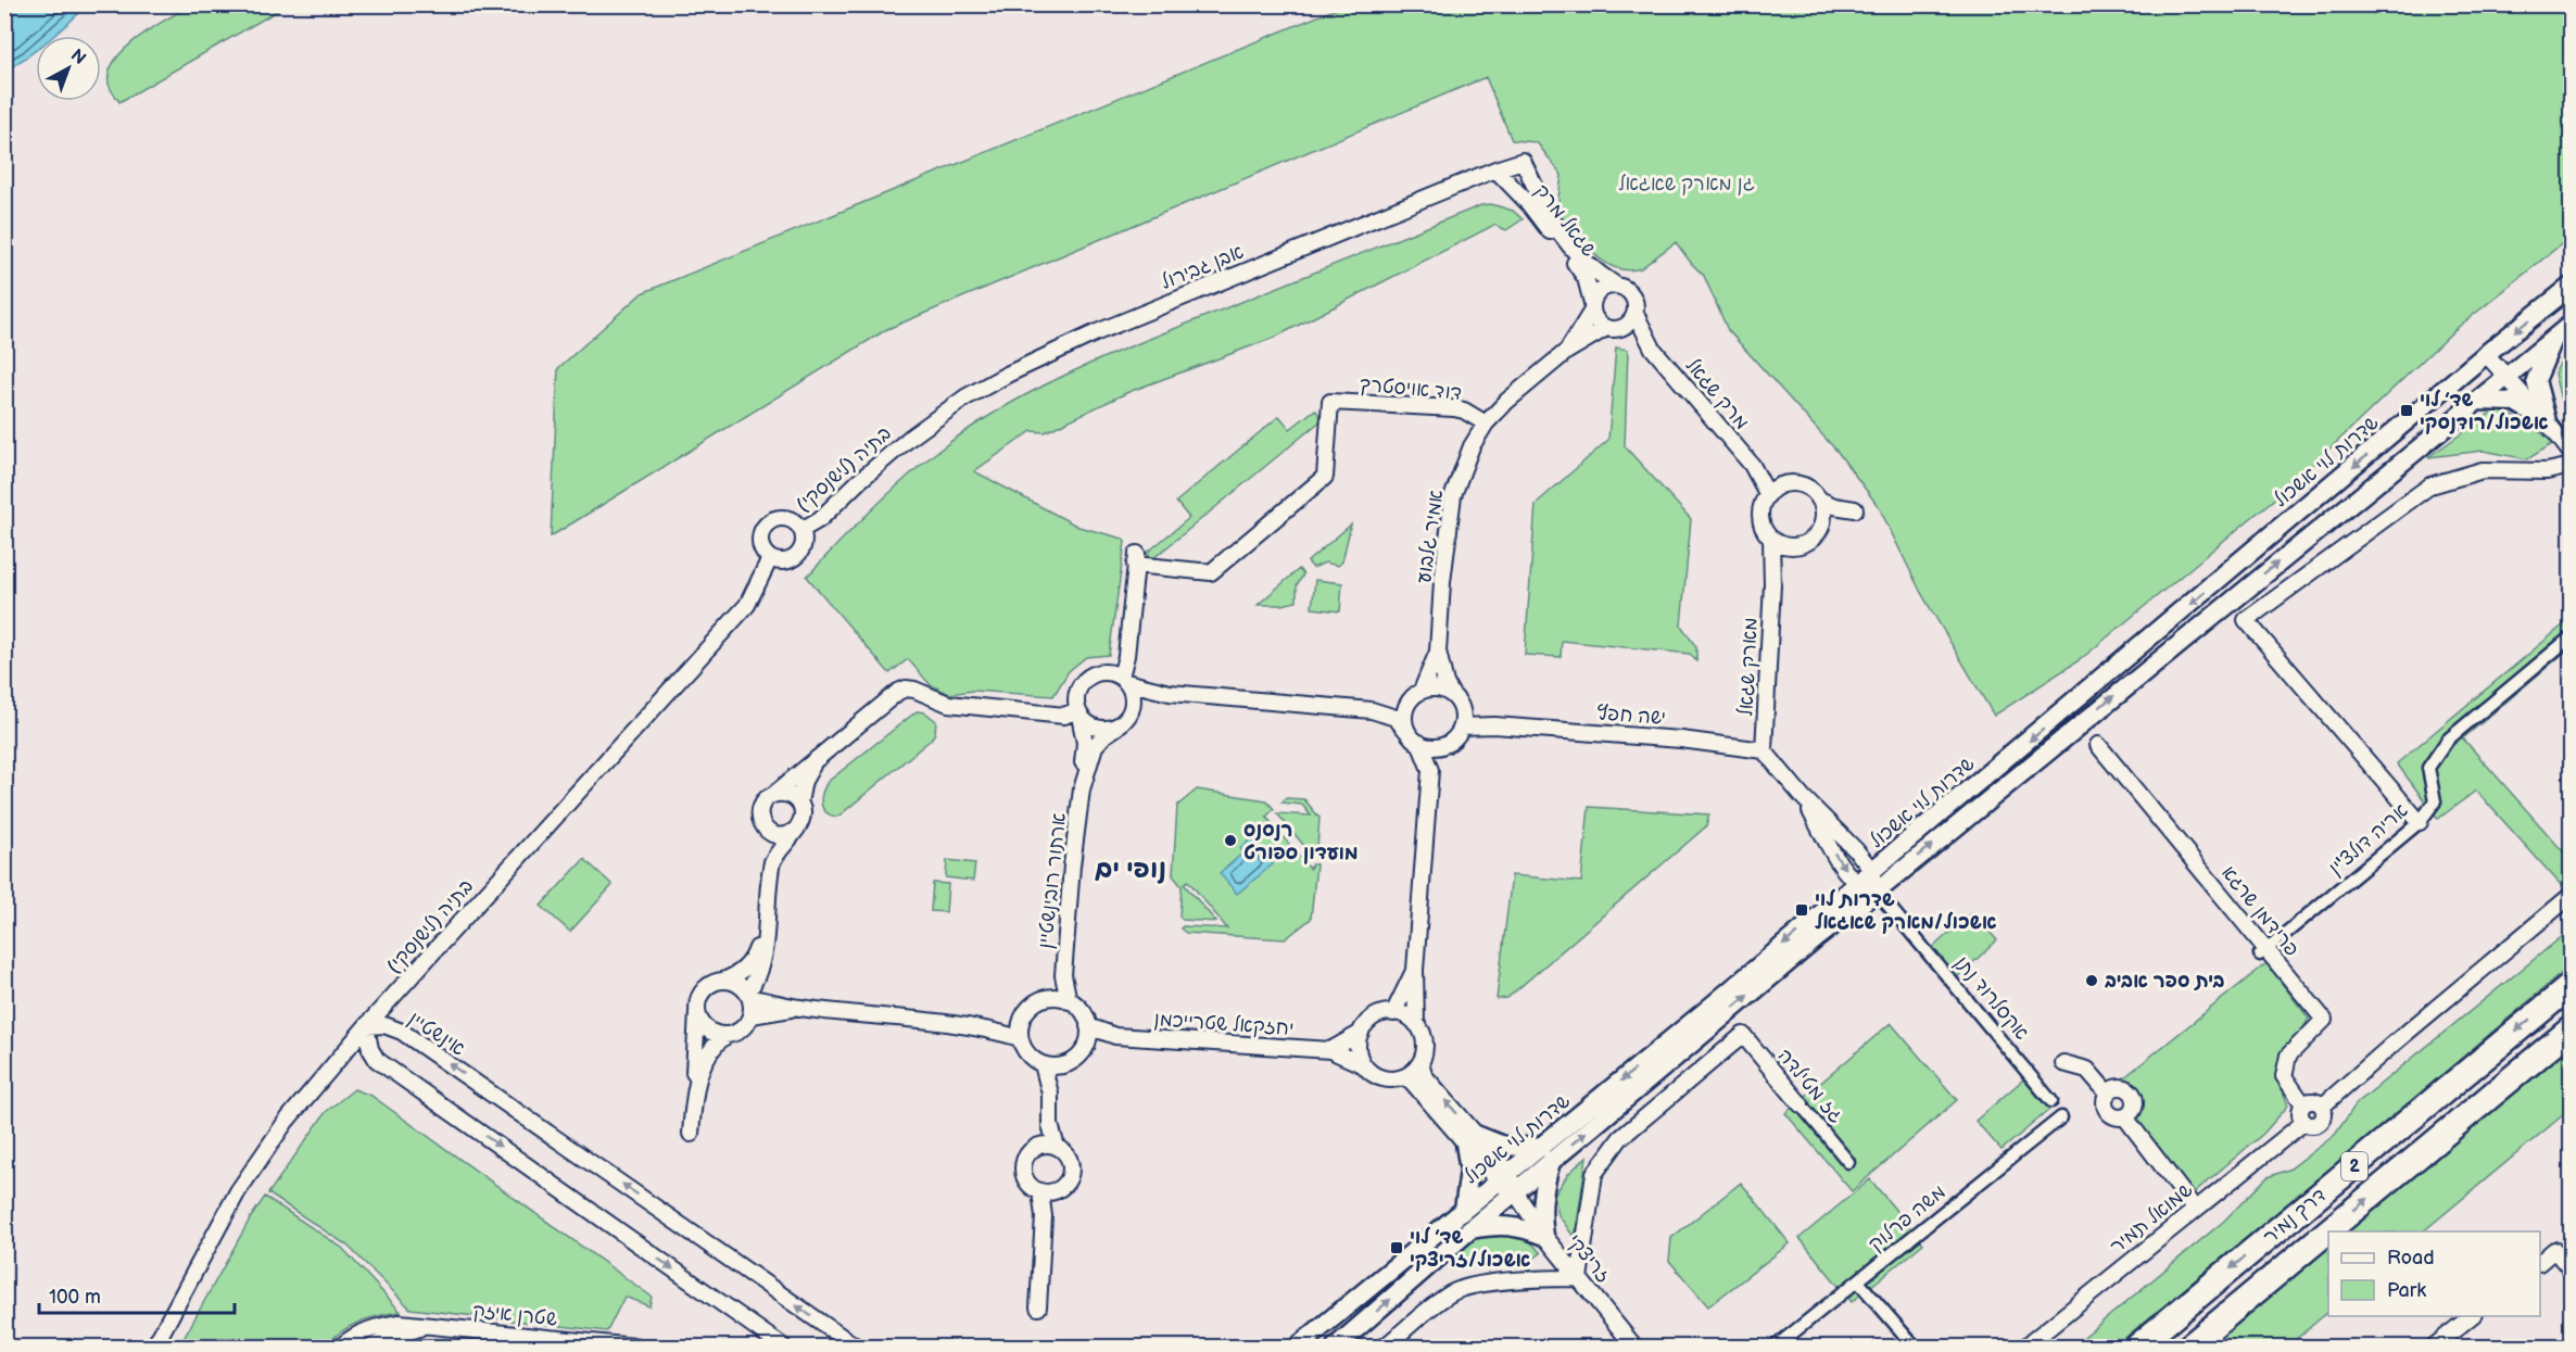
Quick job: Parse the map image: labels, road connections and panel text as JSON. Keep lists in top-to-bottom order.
{
  "streets": {
    "highway": ["2", "דרך נמיר"],
    "street": [
      "שגאל מרק",
      "אבן גבירול",
      "דוד אויסטרך",
      "מרק שגאל",
      "שדרות לוי אשכול",
      "בתיה (לישנסקי)",
      "אמיר גלבוע",
      "מארק שגאל",
      "ישה חפץ",
      "אריה דולצ'ין",
      "ארתור רובינשטיין",
      "פרידמן שרגא",
      "אקסלרוד נתן",
      "יחזקאל שטרייכמן",
      "אינשטיין",
      "גז מטילדה",
      "משה פרלוק",
      "שמואל תמיר",
      "זריצקי",
      "שטרן איזק"
    ]
  },
  "crossings": [
    ["שגאל מרק", "אבן גבירול"],
    ["שגאל מרק", "מרק שגאל"],
    ["שגאל מרק", "אמיר גלבוע"],
    ["אבן גבירול", "בתיה (לישנסקי)"],
    ["דוד אויסטרך", "אמיר גלבוע"],
    ["דוד אויסטרך", "ארתור רובינשטיין"],
    ["מרק שגאל", "אמיר גלבוע"],
    ["שדרות לוי אשכול", "אקסלרוד נתן"],
    ["שדרות לוי אשכול", "זריצקי"],
    ["בתיה (לישנסקי)", "אינשטיין"],
    ["אמיר גלבוע", "ישה חפץ"],
    ["מארק שגאל", "ישה חפץ"],
    ["אריה דולצ'ין", "פרידמן שרגא"],
    ["ארתור רובינשטיין", "יחזקאל שטרייכמן"],
    ["פרידמן שרגא", "שמואל תמיר"],
    ["גז מטילדה", "זריצקי"]
  ],
  "districts": ["נופי ים"],
  "parks": ["גן מארק שאגאל"],
  "places": {
    "transit": ["שד׳ לוי אשכול/רודנסקי", "שדרות לוי אשכול/מארק שאגאל", "שד׳ לוי אשכול/זריצקי"],
    "other": ["רנסנס מועדון ספורט", "בית ספר אביב"]
  },
  "legend": ["Road", "Park"],
  "scale_bar": "100 m",
  "north": "top right"
}
